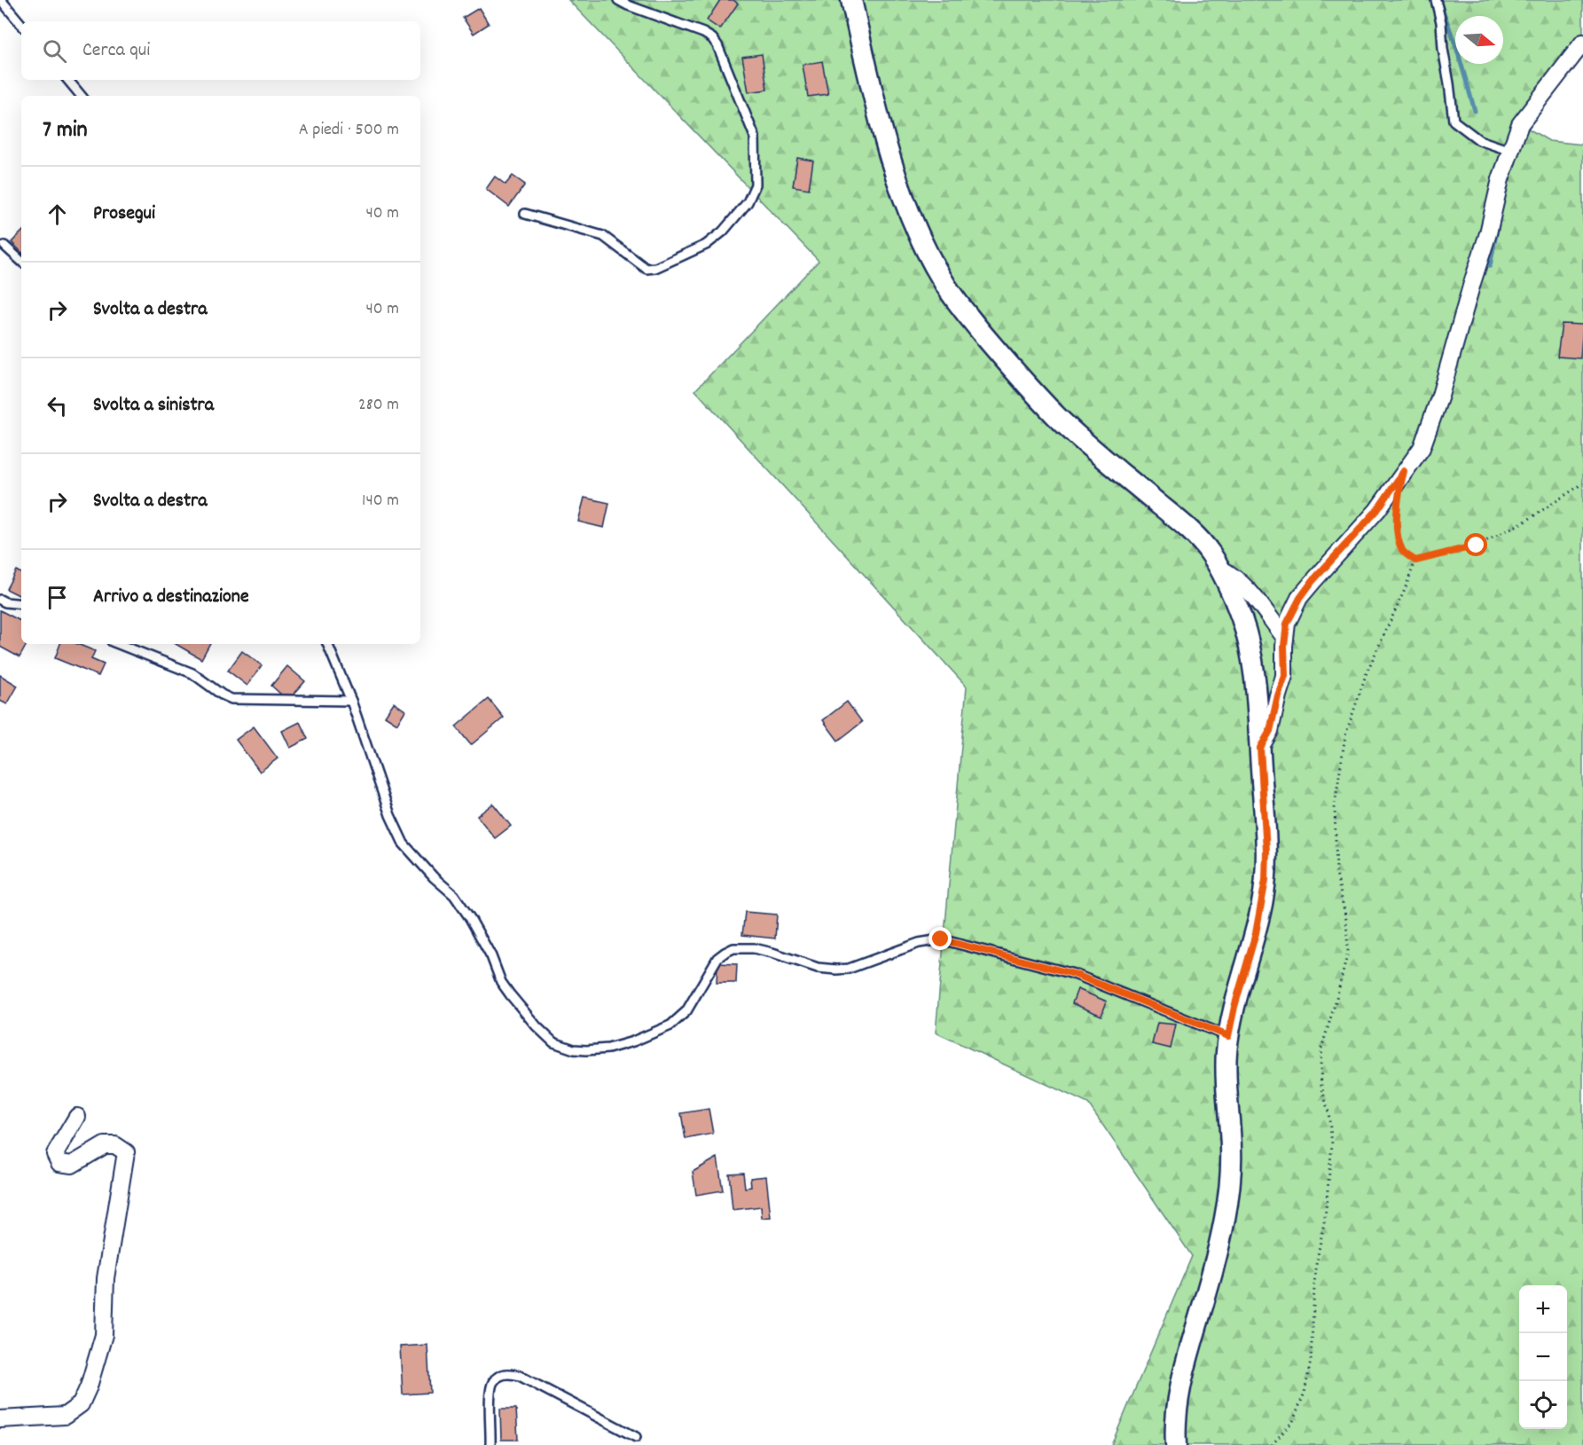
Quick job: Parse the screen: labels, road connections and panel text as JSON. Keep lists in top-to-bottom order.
{
  "north": "right",
  "page": {
    "search": "Cerca qui",
    "heading": ["7 min", "A piedi · 500 m"],
    "list": [
      ["Prosegui", "40 m"],
      ["Svolta a destra", "40 m"],
      ["Svolta a sinistra", "280 m"],
      ["Svolta a destra", "140 m"],
      "Arrivo a destinazione"
    ],
    "map_buttons": ["+", "−"]
  }
}
